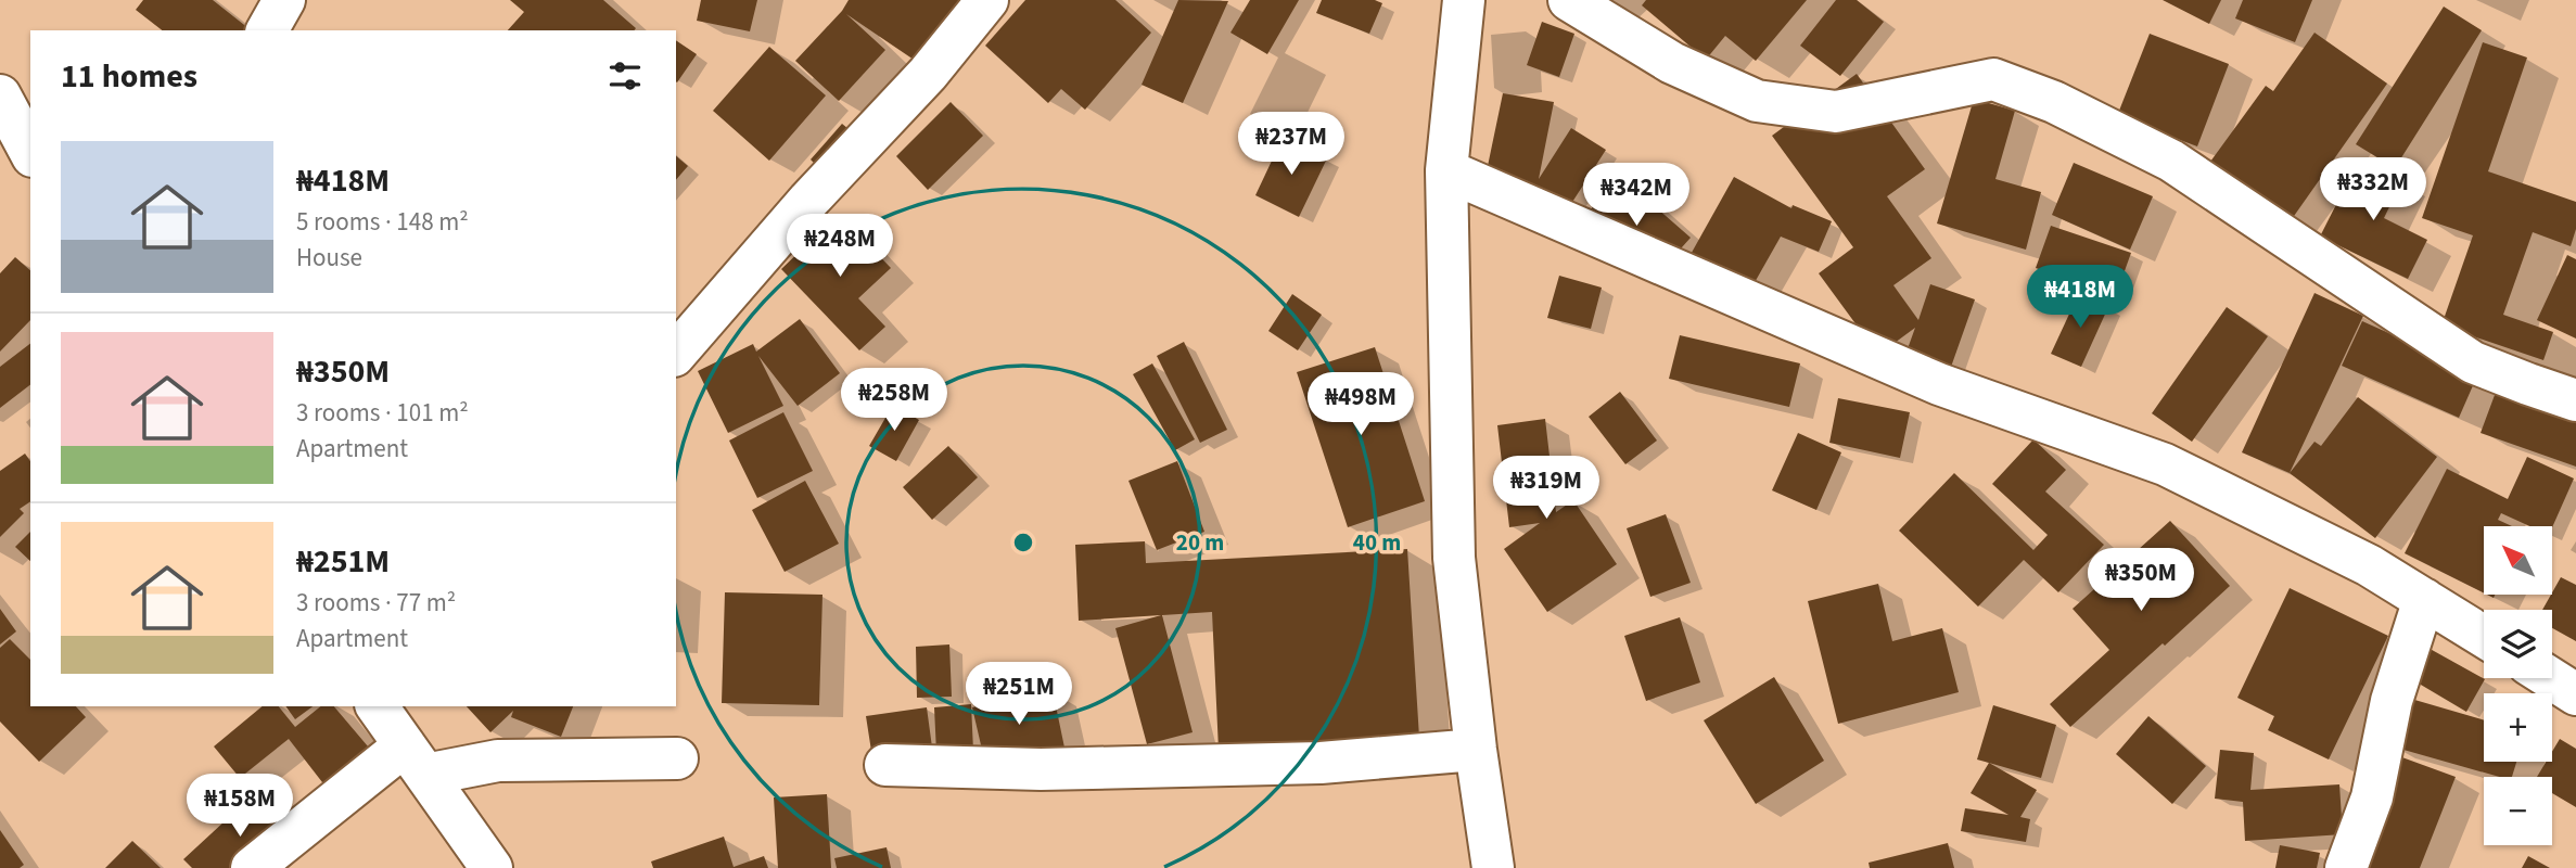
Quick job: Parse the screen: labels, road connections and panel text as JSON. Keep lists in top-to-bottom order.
{
  "north": "top left",
  "page": {
    "heading": "11 homes",
    "price": [
      "₦237M",
      "₦332M",
      "₦342M",
      "₦248M",
      "₦418M",
      "₦258M",
      "₦498M",
      "₦319M",
      "₦350M",
      "₦251M",
      "₦158M"
    ],
    "list": [
      {
        "name": "₦418M",
        "note": "5 rooms · 148 m² · House"
      },
      {
        "name": "₦350M",
        "note": "3 rooms · 101 m² · Apartment"
      },
      {
        "name": "₦251M",
        "note": "3 rooms · 77 m² · Apartment"
      }
    ],
    "map_buttons": ["+", "−"]
  },
  "rings": ["20 m", "40 m"]
}
